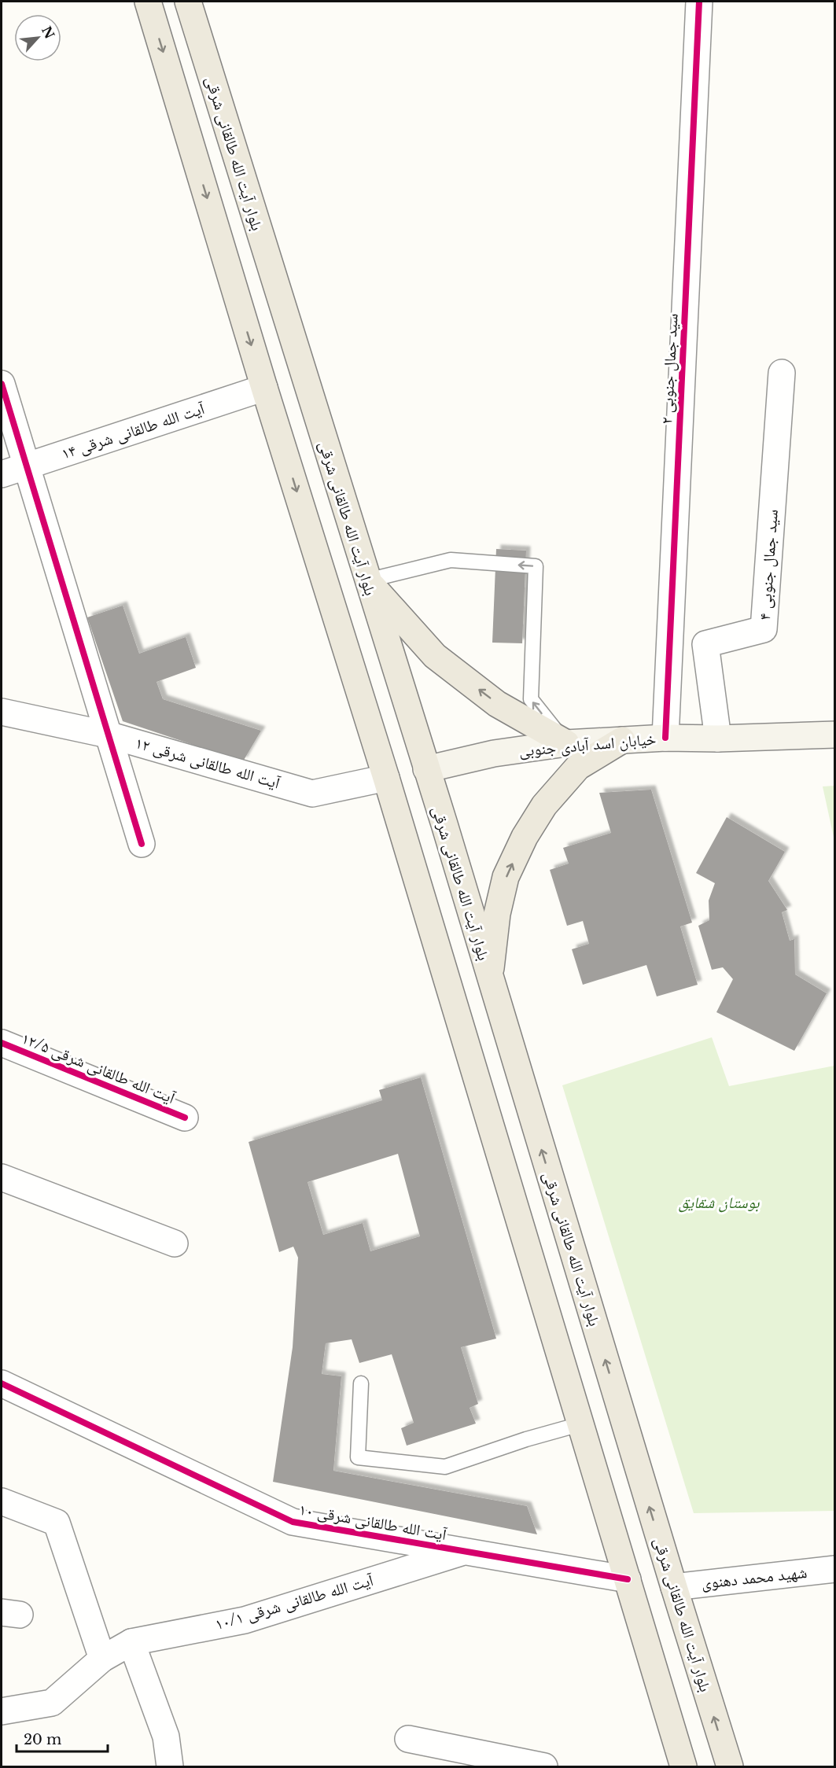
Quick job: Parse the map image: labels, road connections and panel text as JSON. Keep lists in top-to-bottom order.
{
  "streets": {
    "main road": ["بلوار آیت الله طالقانی شرقی", "خیابان اسد آبادی جنوبی"],
    "street": [
      "سید جمال جنوبی ۲",
      "آیت الله طالقانی شرقی ۱۴",
      "سید جمال جنوبی ۴",
      "آیت الله طالقانی شرقی ۱۲",
      "آیت الله طالقانی شرقی ۱۲/۵",
      "آیت الله طالقانی شرقی ۱۰",
      "شهید محمد دهنوی",
      "آیت الله طالقانی شرقی ۱۰/۱"
    ]
  },
  "crossings": [
    ["بلوار آیت الله طالقانی شرقی", "خیابان اسد آبادی جنوبی"],
    ["بلوار آیت الله طالقانی شرقی", "شهید محمد دهنوی"],
    ["سید جمال جنوبی ۲", "خیابان اسد آبادی جنوبی"],
    ["سید جمال جنوبی ۴", "خیابان اسد آبادی جنوبی"],
    ["آیت الله طالقانی شرقی ۱۰", "آیت الله طالقانی شرقی ۱۰/۱"]
  ],
  "parks": ["بوستان شقایق"],
  "scale_bar": "20 m",
  "north": "top right"
}
